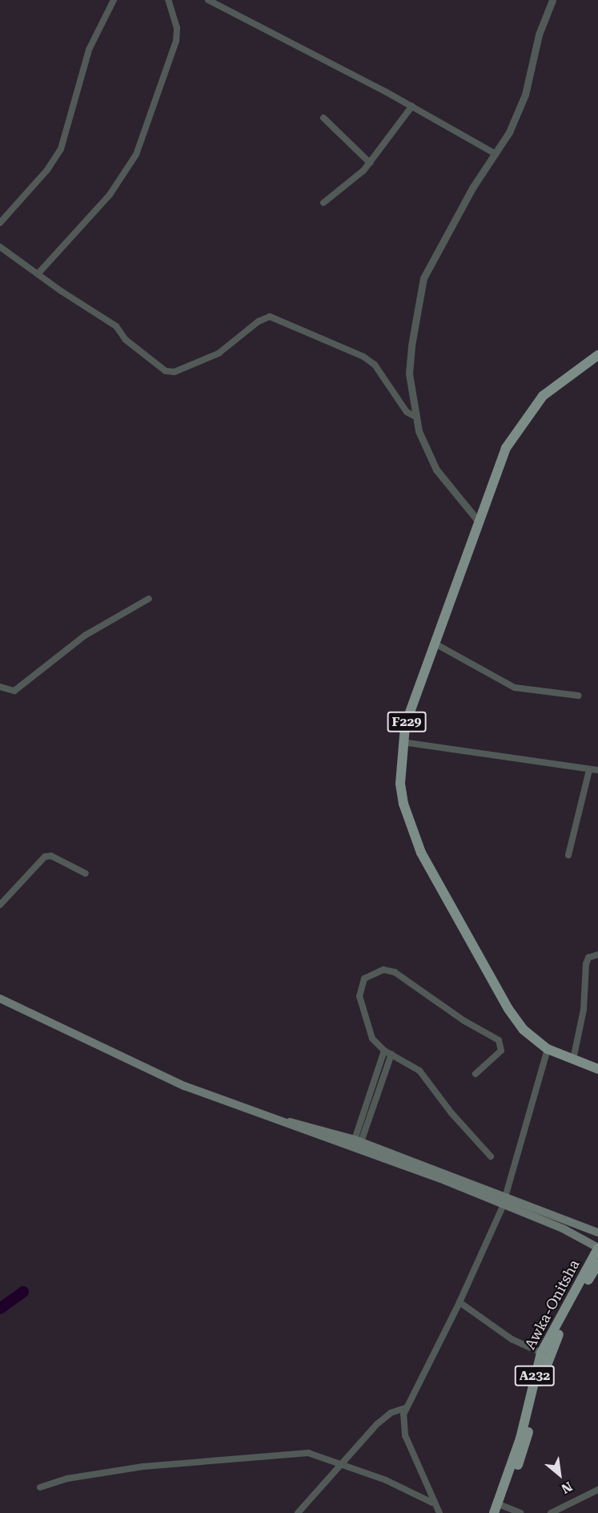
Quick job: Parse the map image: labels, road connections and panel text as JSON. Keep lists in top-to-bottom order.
{
  "streets": {
    "main road": ["F229", "Awka-Onitsha", "A232"]
  },
  "north": "bottom right"
}
